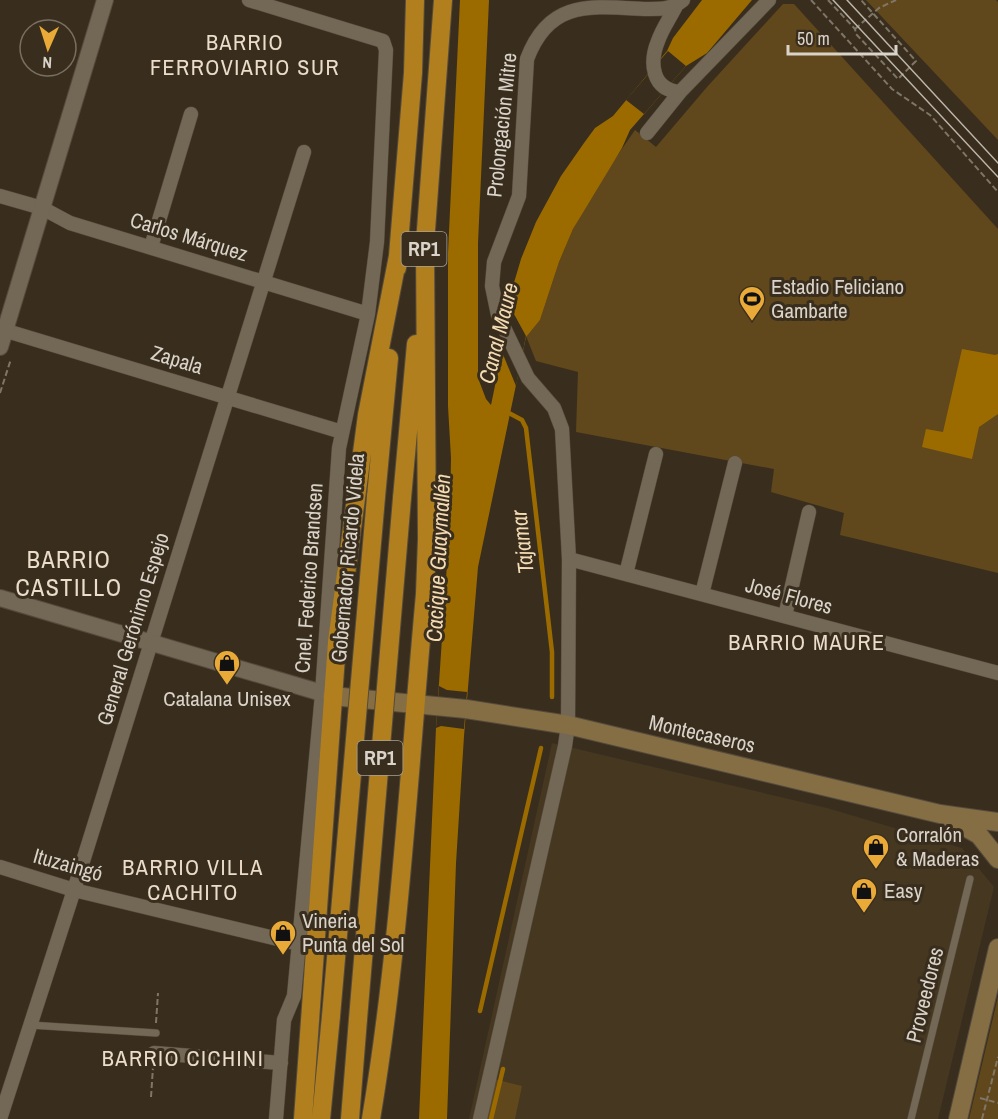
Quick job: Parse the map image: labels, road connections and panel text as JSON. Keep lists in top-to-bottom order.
{
  "streets": {
    "highway": ["RP1", "Gobernador Ricardo Videla"],
    "main road": ["Montecaseros"],
    "street": [
      "Prolongación Mitre",
      "Carlos Márquez",
      "Zapala",
      "Cnel. Federico Brandsen",
      "José Flores",
      "General Gerónimo Espejo",
      "Ituzaingó"
    ],
    "lane": ["Proveedores"]
  },
  "crossings": [
    ["Prolongación Mitre", "José Flores"],
    ["Carlos Márquez", "Cnel. Federico Brandsen"],
    ["Carlos Márquez", "General Gerónimo Espejo"],
    ["Zapala", "Cnel. Federico Brandsen"],
    ["Zapala", "General Gerónimo Espejo"],
    ["Cnel. Federico Brandsen", "Montecaseros"],
    ["Cnel. Federico Brandsen", "Ituzaingó"],
    ["General Gerónimo Espejo", "Ituzaingó"]
  ],
  "districts": [
    "BARRIO FERROVIARIO SUR",
    "BARRIO CASTILLO",
    "BARRIO MAURE",
    "BARRIO VILLA CACHITO",
    "BARRIO CICHINI"
  ],
  "water": ["Canal Maure", "Tajamar", "Cacique Guaymallén"],
  "places": {
    "sports": ["Estadio Feliciano Gambarte"],
    "shop": [
      "Catalana Unisex",
      "Corralón & Maderas",
      "Easy",
      "Vineria Punta del Sol"
    ]
  },
  "scale_bar": "50 m",
  "north": "bottom"
}
